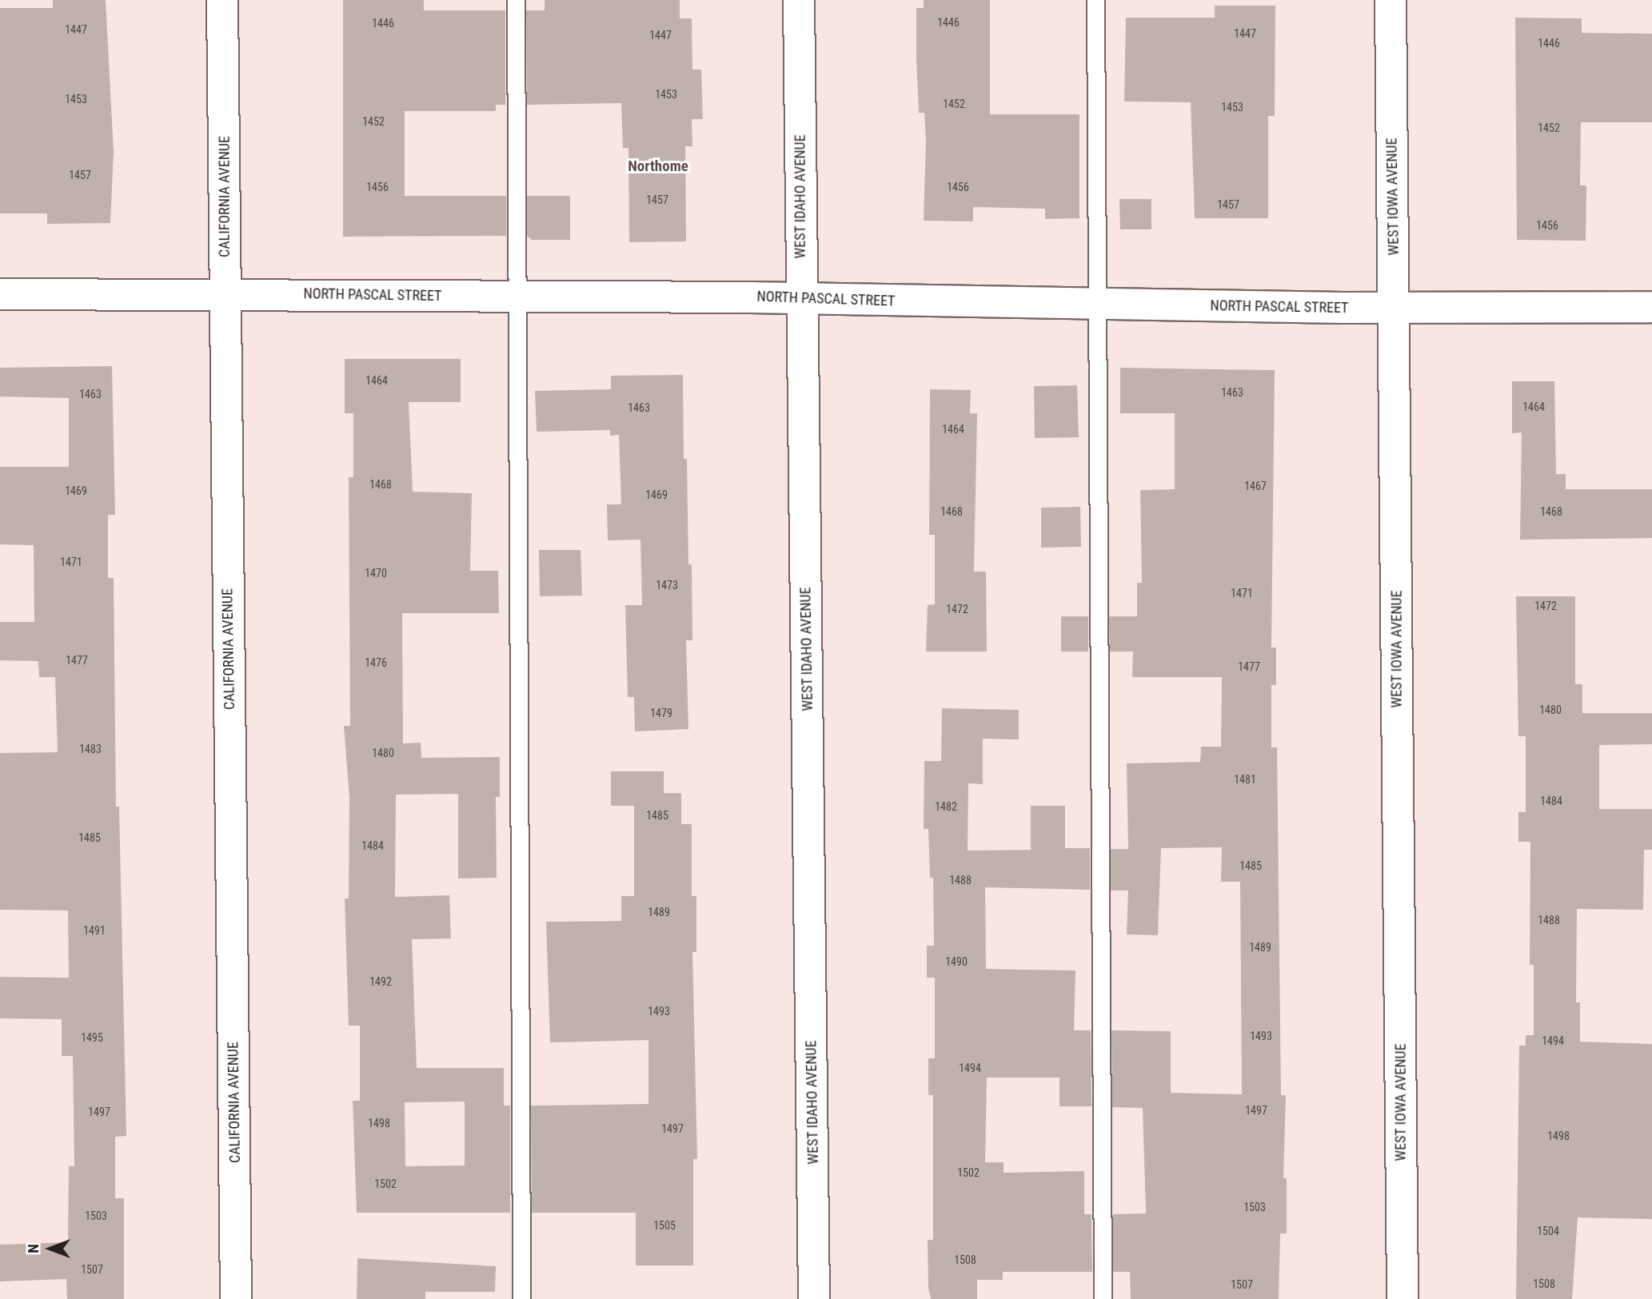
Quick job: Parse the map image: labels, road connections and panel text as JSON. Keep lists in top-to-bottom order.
{
  "streets": {
    "street": [
      "CALIFORNIA AVENUE",
      "WEST IDAHO AVENUE",
      "WEST IOWA AVENUE",
      "NORTH PASCAL STREET"
    ]
  },
  "crossings": [
    ["CALIFORNIA AVENUE", "NORTH PASCAL STREET"],
    ["WEST IDAHO AVENUE", "NORTH PASCAL STREET"],
    ["WEST IOWA AVENUE", "NORTH PASCAL STREET"]
  ],
  "districts": ["Northome"],
  "house_numbers": [
    "1446",
    "1446",
    "1447",
    "1447",
    "1447",
    "1446",
    "1453",
    "1453",
    "1452",
    "1453",
    "1452",
    "1452",
    "1457",
    "1456",
    "1456",
    "1457",
    "1457",
    "1456",
    "1464",
    "1463",
    "1463",
    "1464",
    "1463",
    "1464",
    "1468",
    "1467",
    "1469",
    "1469",
    "1468",
    "1468",
    "1471",
    "1470",
    "1473",
    "1471",
    "1472",
    "1472",
    "1477",
    "1476",
    "1477",
    "1480",
    "1479",
    "1483",
    "1480",
    "1481",
    "1484",
    "1482",
    "1485",
    "1485",
    "1484",
    "1485",
    "1488",
    "1489",
    "1488",
    "1491",
    "1489",
    "1490",
    "1492",
    "1493",
    "1493",
    "1495",
    "1494",
    "1494",
    "1497",
    "1497",
    "1498",
    "1497",
    "1498",
    "1502",
    "1502",
    "1503",
    "1503",
    "1505",
    "1504",
    "1508",
    "1507",
    "1508",
    "1507"
  ],
  "north": "left"
}
